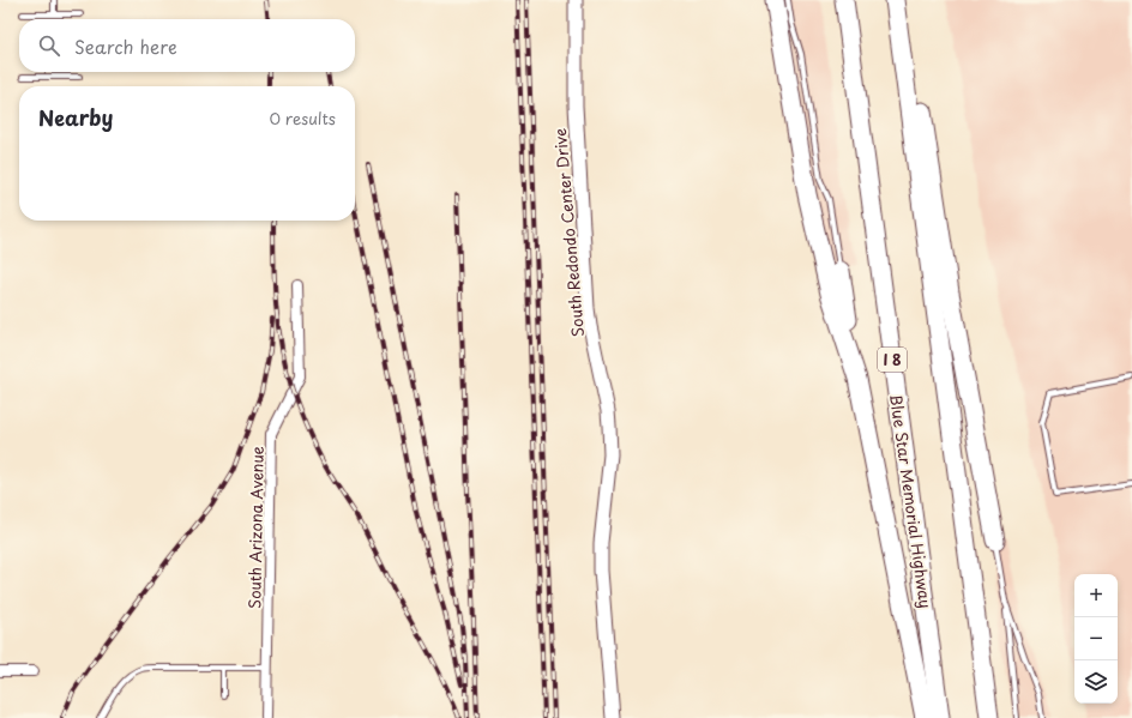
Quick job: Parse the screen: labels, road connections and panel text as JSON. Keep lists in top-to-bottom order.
{
  "streets": {
    "highway": ["I 8", "Blue Star Memorial Highway"],
    "street": ["South Redondo Center Drive", "South Arizona Avenue"]
  },
  "page": {
    "search": "Search here",
    "heading": ["Nearby", "0 results"],
    "map_buttons": ["+", "−"]
  }
}
